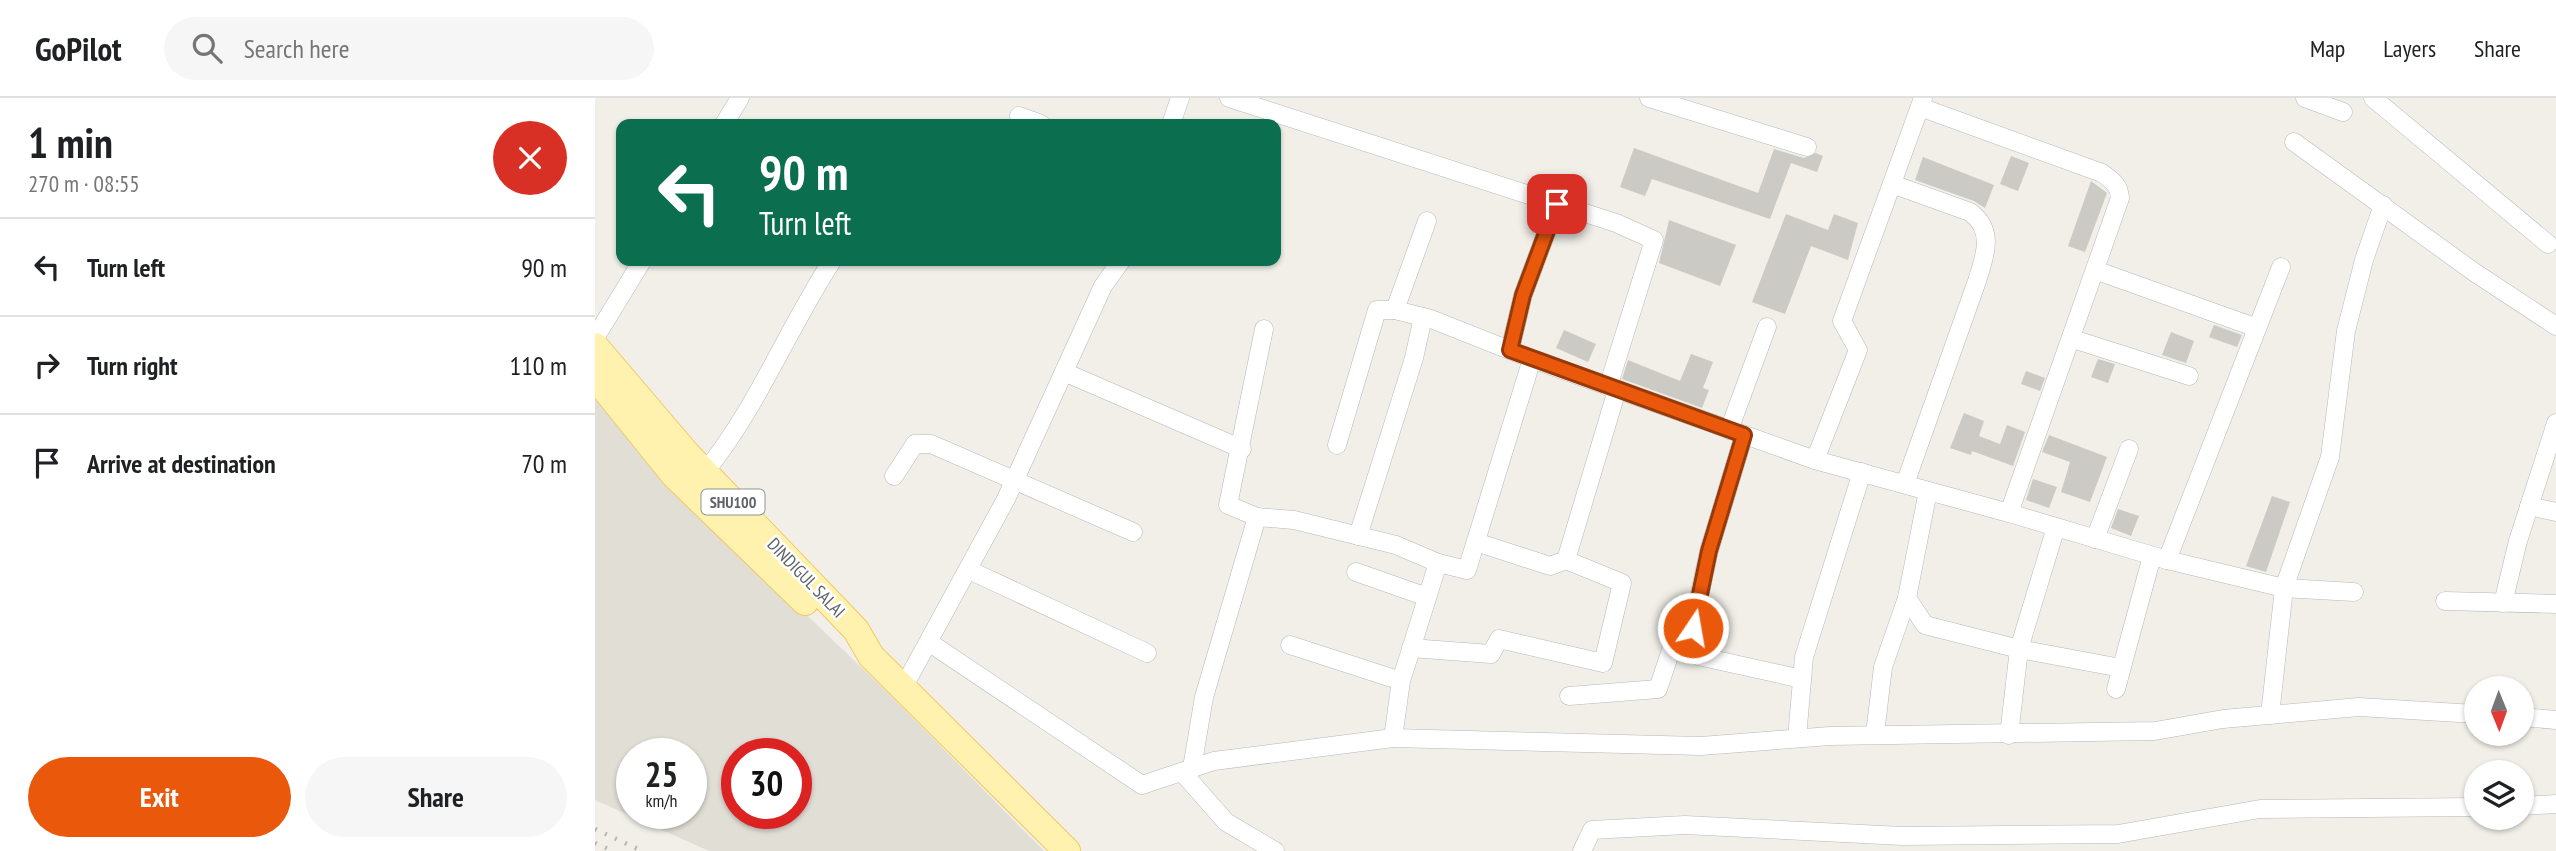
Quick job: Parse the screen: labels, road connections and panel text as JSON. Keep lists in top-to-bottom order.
{
  "streets": {
    "main road": ["SHU100", "DINDIGUL SALAI"]
  },
  "north": "bottom",
  "page": {
    "header": "GoPilot",
    "search": "Search here",
    "nav": ["Map", "Layers", "Share"],
    "heading": ["1 min", "270 m · 08:55"],
    "turn": ["90 m", "Turn left"],
    "list": [
      {
        "name": "Turn left",
        "value": "90 m"
      },
      {
        "name": "Turn right",
        "value": "110 m"
      },
      {
        "name": "Arrive at destination",
        "value": "70 m"
      }
    ],
    "speed": "25 km/h",
    "limit": "30",
    "buttons": ["Exit", "Share"]
  }
}
